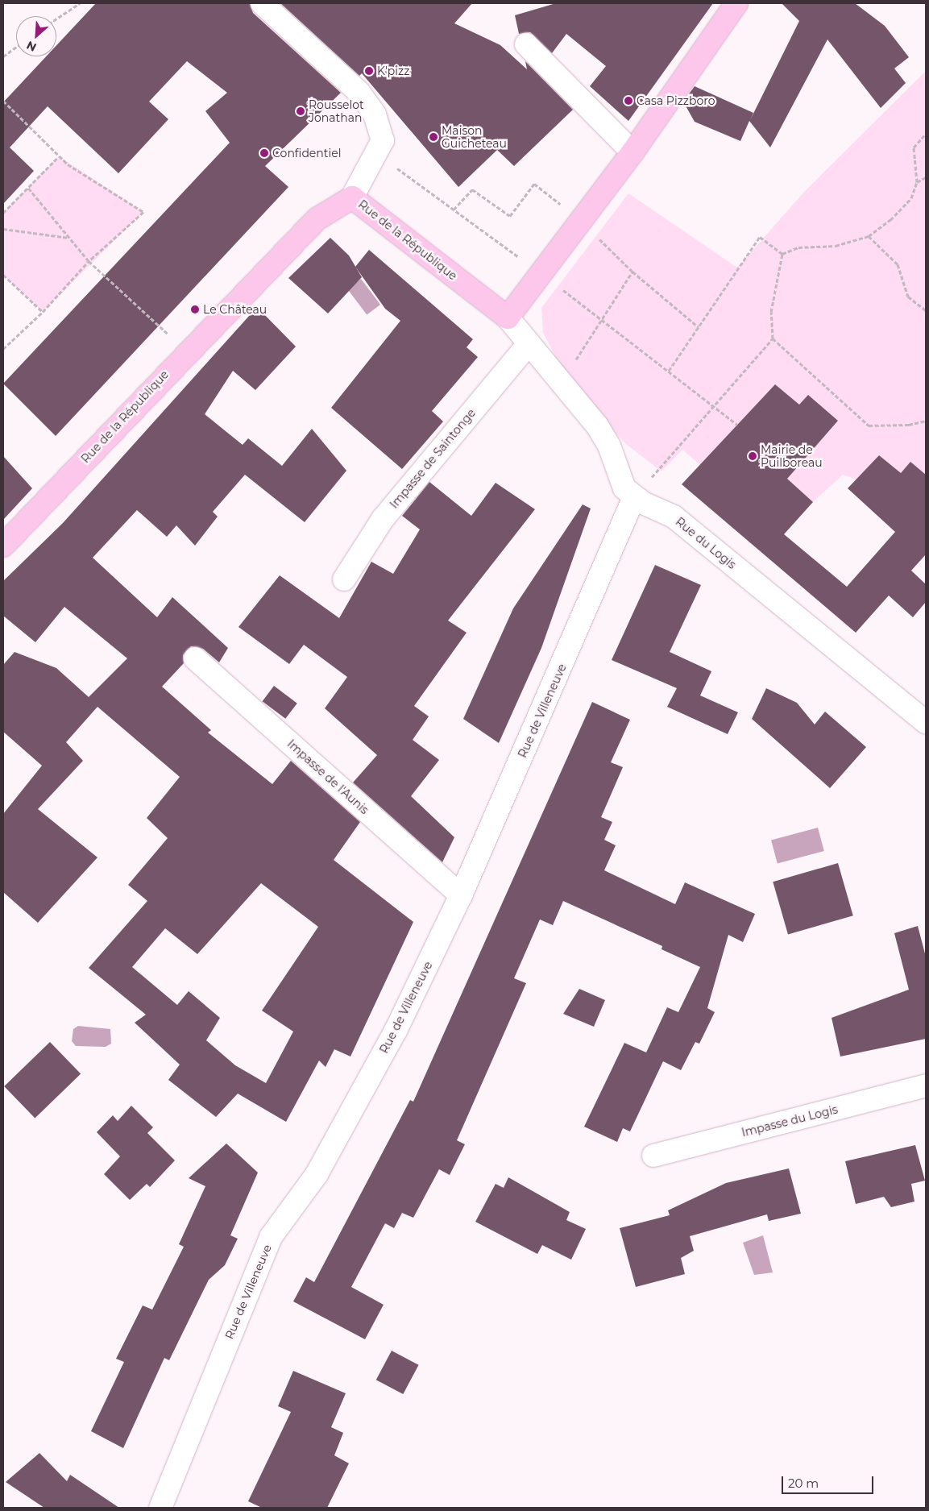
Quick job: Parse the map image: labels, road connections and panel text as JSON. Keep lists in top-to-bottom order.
{
  "streets": {
    "main road": ["Rue de la République"],
    "street": [
      "Impasse de Saintonge",
      "Rue du Logis",
      "Rue de Villeneuve",
      "Impasse de l'Aunis",
      "Impasse du Logis"
    ]
  },
  "crossings": [
    ["Rue de la République", "Rue du Logis"],
    ["Impasse de Saintonge", "Rue du Logis"],
    ["Rue du Logis", "Rue de Villeneuve"],
    ["Rue de Villeneuve", "Impasse de l'Aunis"]
  ],
  "places": [
    "K'pizz",
    "Casa Pizzboro",
    "Rousselot Jonathan",
    "Maison Guicheteau",
    "Confidentiel",
    "Le Château",
    "Mairie de Puilboreau"
  ],
  "scale_bar": "20 m",
  "north": "bottom left"
}
